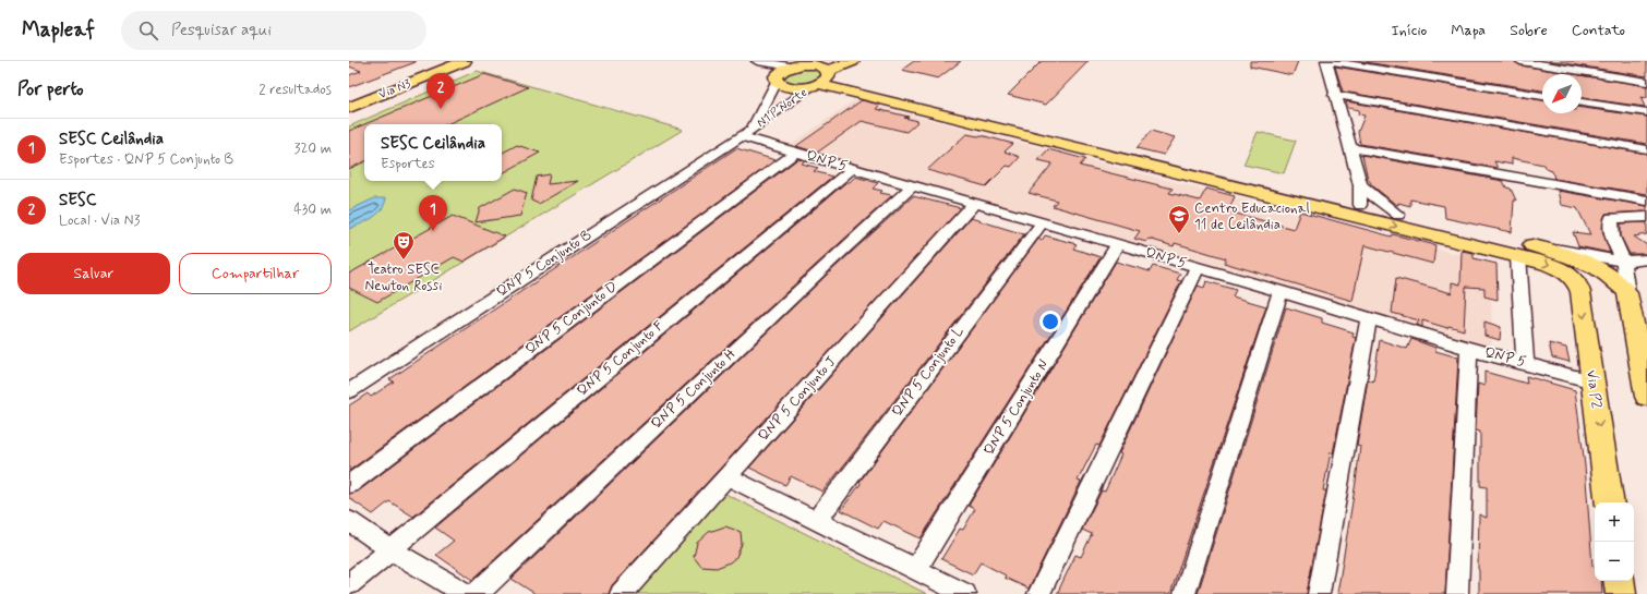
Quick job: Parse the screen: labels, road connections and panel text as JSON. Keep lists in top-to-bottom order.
{
  "streets": {
    "main road": ["Via N3", "N1 P Norte", "Via P2"],
    "street": [
      "QNP 5",
      "QNP 5 Conjunto B",
      "QNP 5 Conjunto D",
      "QNP 5 Conjunto F",
      "QNP 5 Conjunto L",
      "QNP 5 Conjunto H",
      "QNP 5 Conjunto J",
      "QNP 5 Conjunto N"
    ]
  },
  "crossings": [
    ["N1 P Norte", "QNP 5"],
    ["N1 P Norte", "QNP 5 Conjunto B"],
    ["QNP 5", "QNP 5 Conjunto B"],
    ["QNP 5", "QNP 5 Conjunto D"],
    ["QNP 5", "QNP 5 Conjunto F"],
    ["QNP 5", "QNP 5 Conjunto L"],
    ["QNP 5", "QNP 5 Conjunto H"],
    ["QNP 5", "Via P2"],
    ["QNP 5", "QNP 5 Conjunto J"],
    ["QNP 5", "QNP 5 Conjunto N"]
  ],
  "places": {
    "school or university": ["Centro Educacional 11 de Ceilândia"],
    "theatre": ["Teatro SESC Newton Rossi"]
  },
  "north": "bottom left",
  "page": {
    "header": "Mapleaf",
    "search": "Pesquisar aqui",
    "nav": [
      "Início",
      "Mapa",
      "Sobre",
      "Contato"
    ],
    "heading": ["Por perto", "2 resultados"],
    "pins": ["2", "1"],
    "list": [
      {
        "mark": "1",
        "name": "SESC Ceilândia",
        "note": "Esportes · QNP 5 Conjunto B",
        "value": "320 m"
      },
      {
        "mark": "2",
        "name": "SESC",
        "note": "Local · Via N3",
        "value": "430 m"
      }
    ],
    "popup": ["SESC Ceilândia", "Esportes"],
    "buttons": ["Salvar", "Compartilhar"],
    "map_buttons": ["+", "−"]
  }
}
